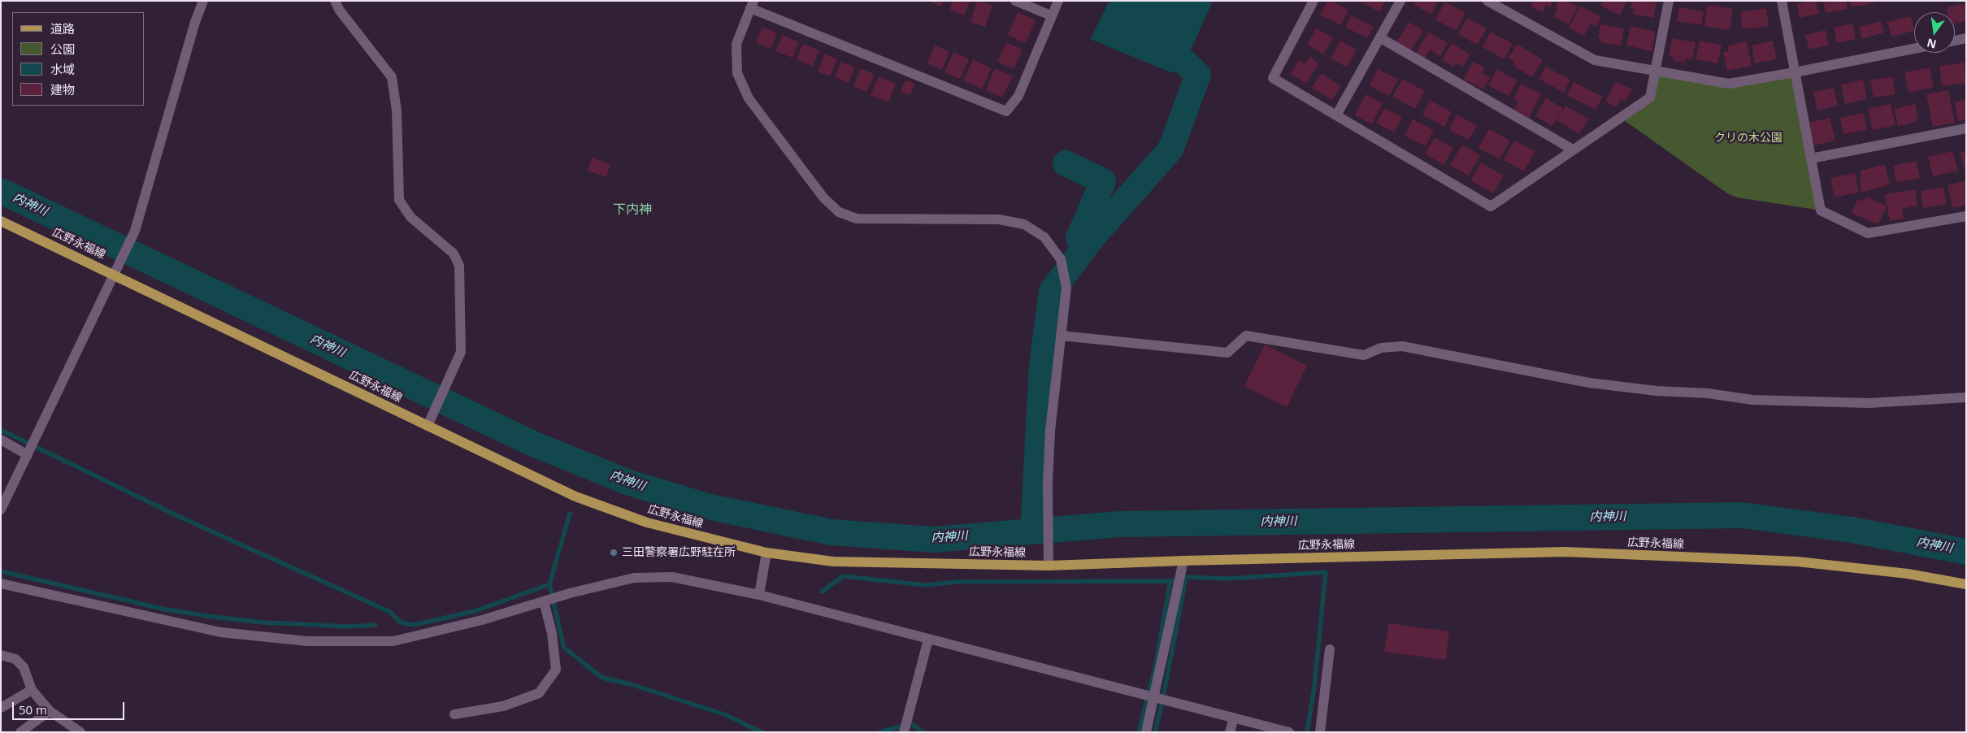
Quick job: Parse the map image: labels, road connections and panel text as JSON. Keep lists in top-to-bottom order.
{
  "streets": {
    "main road": ["広野永福線"]
  },
  "districts": ["下内神"],
  "water": ["内神川"],
  "parks": ["クリの木公園"],
  "places": ["三田警察署広野駐在所"],
  "legend": [
    "道路",
    "公園",
    "水域",
    "建物"
  ],
  "scale_bar": "50 m",
  "north": "bottom"
}
